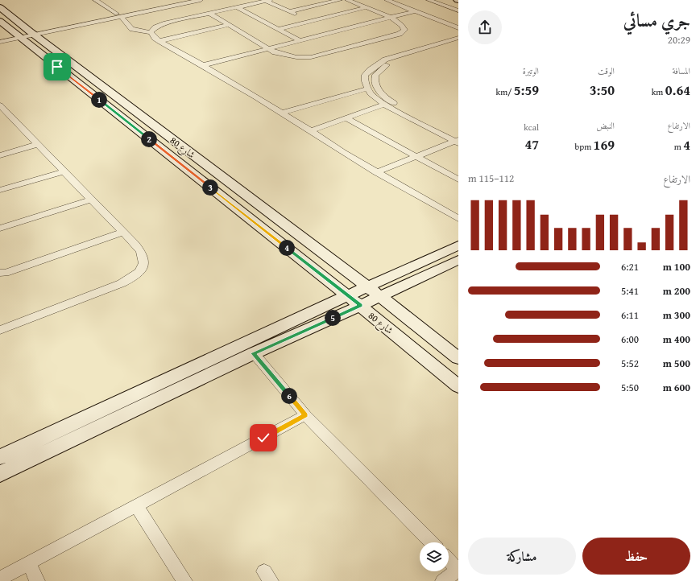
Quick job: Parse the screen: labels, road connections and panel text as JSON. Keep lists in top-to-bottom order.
{
  "streets": {
    "street": ["شارع 80"]
  },
  "page": {
    "heading": ["جري مسائي", "20:29"],
    "stats": [
      ["المسافة", "0.64 km"],
      ["الوقت", "3:50"],
      ["الوتيرة", "5:59 /km"],
      ["الارتفاع", "4 m"],
      ["النبض", "169 bpm"],
      ["kcal", "47"]
    ],
    "pins": [
      "1",
      "2",
      "3",
      "4",
      "5",
      "6"
    ],
    "chart": ["الارتفاع", "112–115 m"],
    "list": [
      {
        "name": "100 m",
        "note": "6:21"
      },
      {
        "name": "200 m",
        "note": "5:41"
      },
      {
        "name": "300 m",
        "note": "6:11"
      },
      {
        "name": "400 m",
        "note": "6:00"
      },
      {
        "name": "500 m",
        "note": "5:52"
      },
      {
        "name": "600 m",
        "note": "5:50"
      }
    ],
    "buttons": ["حفظ", "مشاركة"]
  }
}
